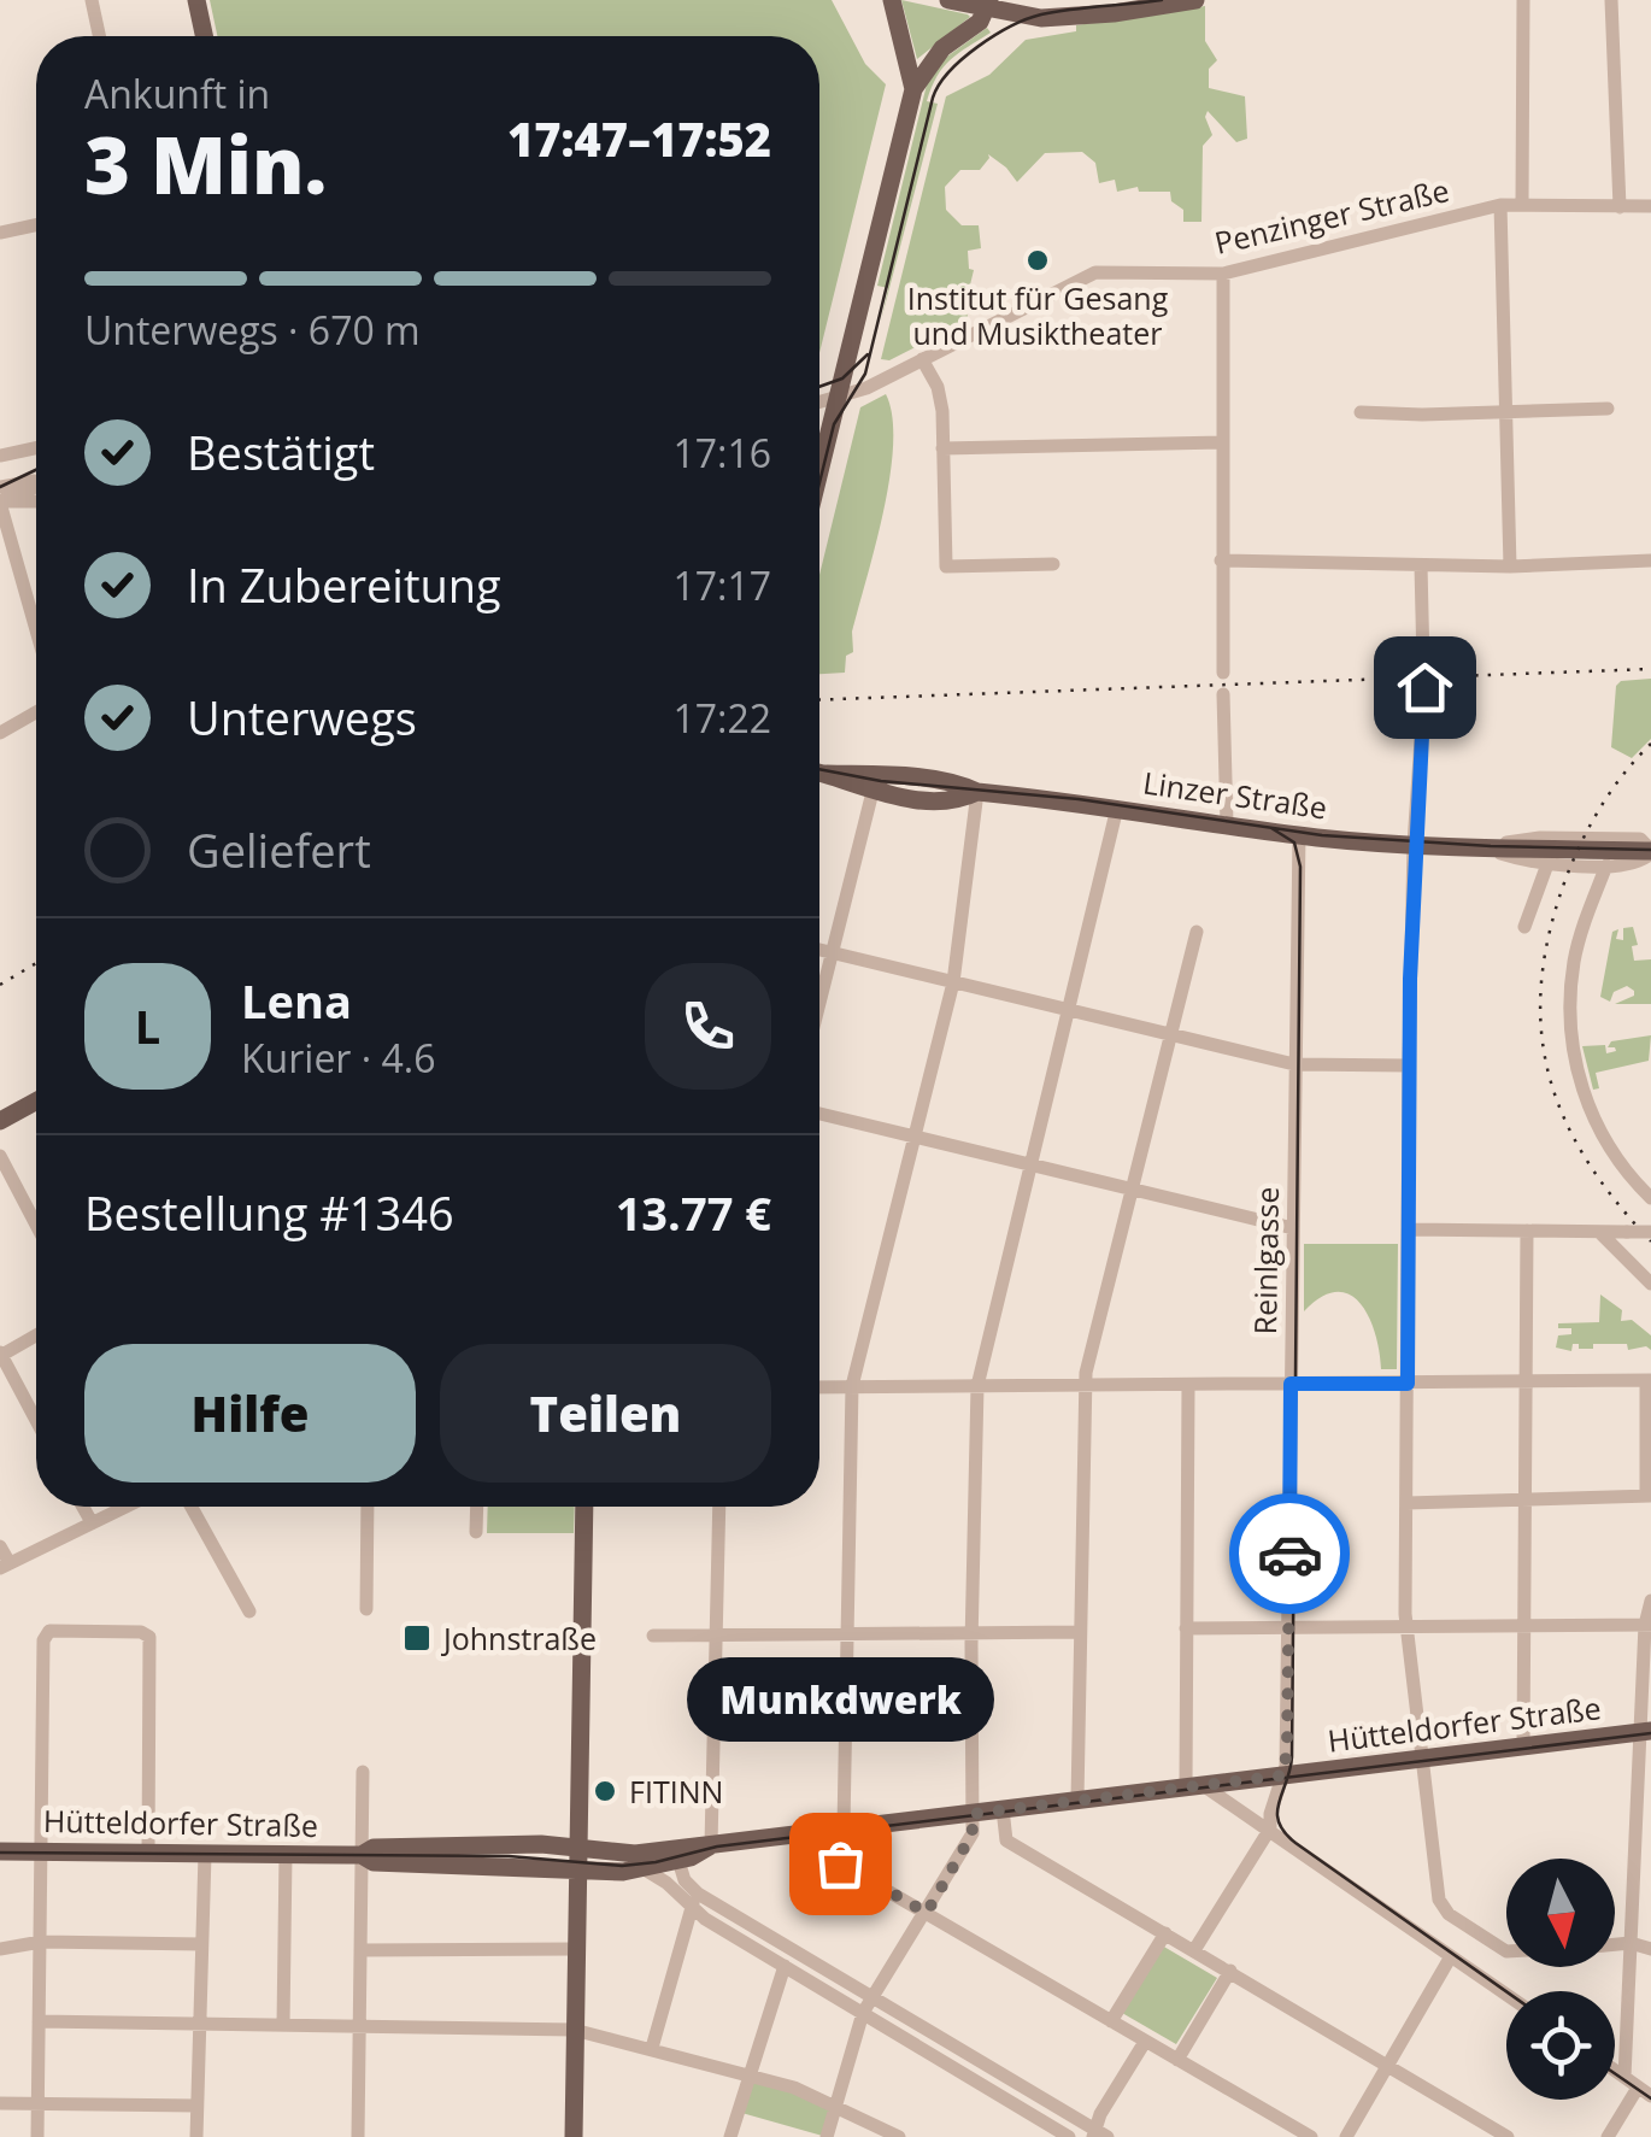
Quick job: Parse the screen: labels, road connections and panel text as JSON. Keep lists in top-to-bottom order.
{
  "streets": {
    "main road": ["Linzer Straße", "Hütteldorfer Straße"],
    "street": ["Penzinger Straße", "Reinlgasse"]
  },
  "crossings": [
    ["Linzer Straße", "Reinlgasse"],
    ["Reinlgasse", "Hütteldorfer Straße"]
  ],
  "places": {
    "other": ["Institut für Gesang und Musiktheater", "FITINN", "Munkdwerk"],
    "transit": ["Johnstraße"]
  },
  "north": "bottom",
  "page": {
    "heading": ["3 Min.", "Ankunft in", "17:47–17:52"],
    "panel": [
      "Lena",
      "Kurier · 4.6",
      "Bestellung #1346",
      "13.77 €"
    ],
    "bar": "Unterwegs · 670 m",
    "list": [
      ["Bestätigt", "17:16"],
      ["In Zubereitung", "17:17"],
      ["Unterwegs", "17:22"],
      "Geliefert"
    ],
    "round": "L",
    "buttons": ["Hilfe", "Teilen"],
    "bubble": "Munkdwerk"
  }
}
